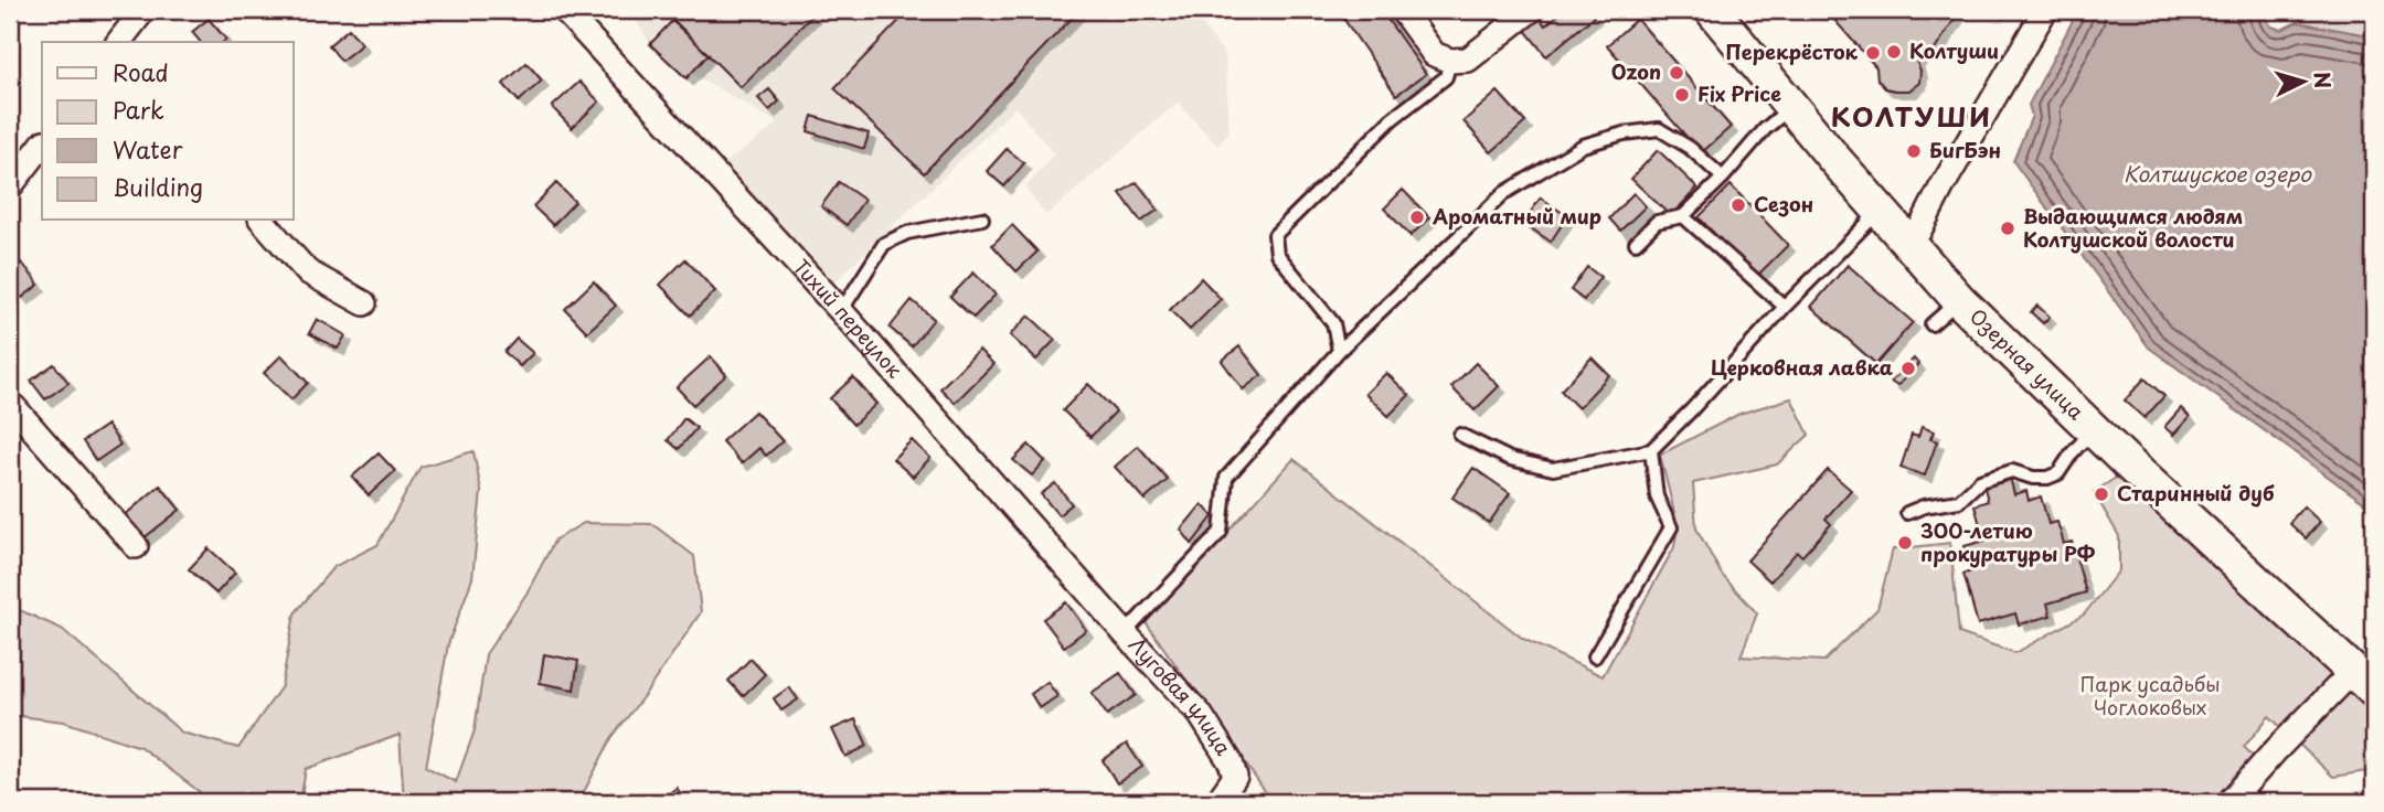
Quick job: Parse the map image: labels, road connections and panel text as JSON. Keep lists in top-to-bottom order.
{
  "streets": {
    "main road": ["Озерная улица"],
    "street": ["Тихий переулок", "Луговая улица"]
  },
  "crossings": [
    ["Тихий переулок", "Луговая улица"]
  ],
  "districts": ["КОЛТУШИ"],
  "water": ["Колтшуское озеро"],
  "parks": ["Парк усадьбы Чоглоковых"],
  "places": [
    "Колтуши",
    "Перекрёсток",
    "Ozon",
    "Fix Price",
    "БигБэн",
    "Сезон",
    "Ароматный мир",
    "Выдающимся людям Колтушской волости",
    "Церковная лавка",
    "Старинный дуб",
    "300-летию прокуратуры РФ"
  ],
  "legend": [
    "Road",
    "Park",
    "Water",
    "Building"
  ],
  "north": "right"
}
